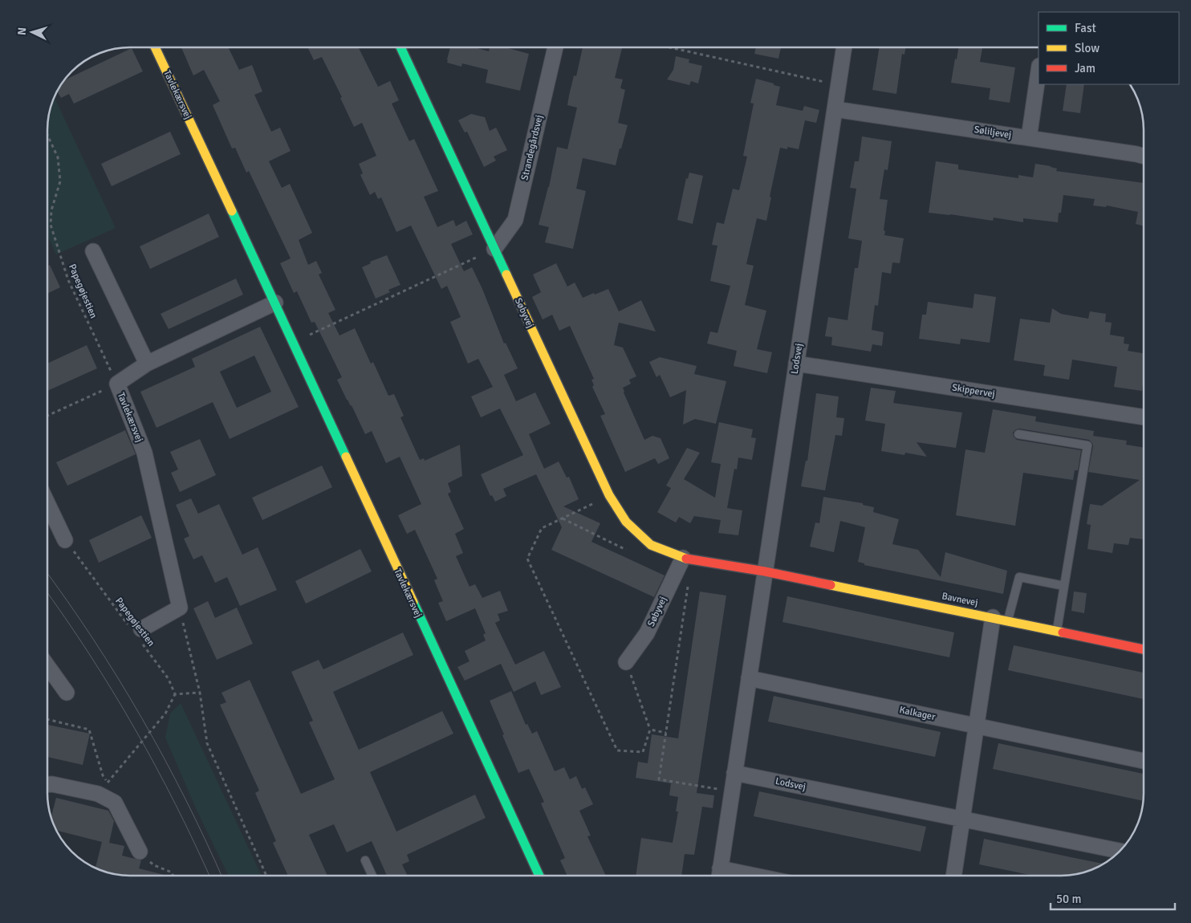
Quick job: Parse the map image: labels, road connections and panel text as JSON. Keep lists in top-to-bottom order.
{
  "streets": {
    "street": [
      "Tavlekærsvej",
      "Søliljevej",
      "Strandegårdsvej",
      "Søbyvej",
      "Lodsvej",
      "Skippervej",
      "Bavnevej",
      "Kalkager"
    ],
    "path": ["Papegøjestien"]
  },
  "crossings": [
    ["Tavlekærsvej", "Papegøjestien"],
    ["Søliljevej", "Lodsvej"],
    ["Strandegårdsvej", "Søbyvej"],
    ["Søbyvej", "Lodsvej"],
    ["Søbyvej", "Bavnevej"],
    ["Lodsvej", "Skippervej"],
    ["Lodsvej", "Bavnevej"],
    ["Lodsvej", "Kalkager"]
  ],
  "legend": ["Fast", "Slow", "Jam"],
  "scale_bar": "50 m",
  "north": "left"
}
